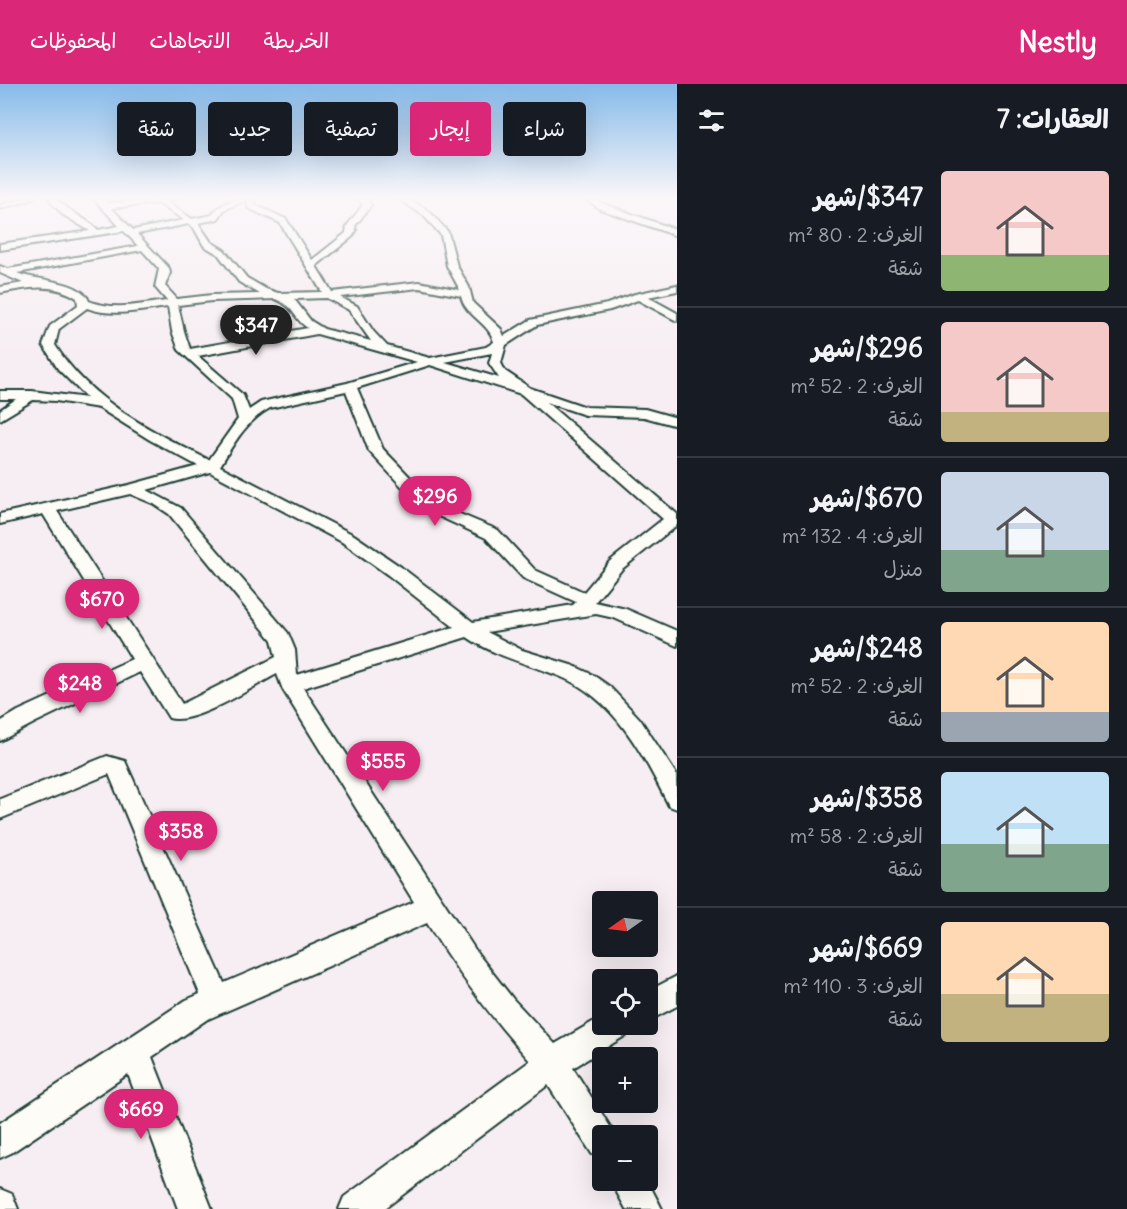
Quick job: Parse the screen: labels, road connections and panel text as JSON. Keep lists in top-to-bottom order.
{
  "north": "left",
  "page": {
    "header": "Nestly",
    "nav": ["الخريطة", "الاتجاهات", "المحفوظات"],
    "heading": "العقارات: 7",
    "chip": [
      "شراء",
      "إيجار",
      "تصفية",
      "جديد",
      "شقة"
    ],
    "list": [
      {
        "name": "$347/شهر",
        "note": "الغرف: 2 · 80 m² · شقة"
      },
      {
        "name": "$296/شهر",
        "note": "الغرف: 2 · 52 m² · شقة"
      },
      {
        "name": "$670/شهر",
        "note": "الغرف: 4 · 132 m² · منزل"
      },
      {
        "name": "$248/شهر",
        "note": "الغرف: 2 · 52 m² · شقة"
      },
      {
        "name": "$358/شهر",
        "note": "الغرف: 2 · 58 m² · شقة"
      },
      {
        "name": "$669/شهر",
        "note": "الغرف: 3 · 110 m² · شقة"
      }
    ],
    "price": [
      "$347",
      "$296",
      "$670",
      "$248",
      "$555",
      "$358",
      "$669"
    ],
    "map_buttons": ["+", "−"]
  }
}
